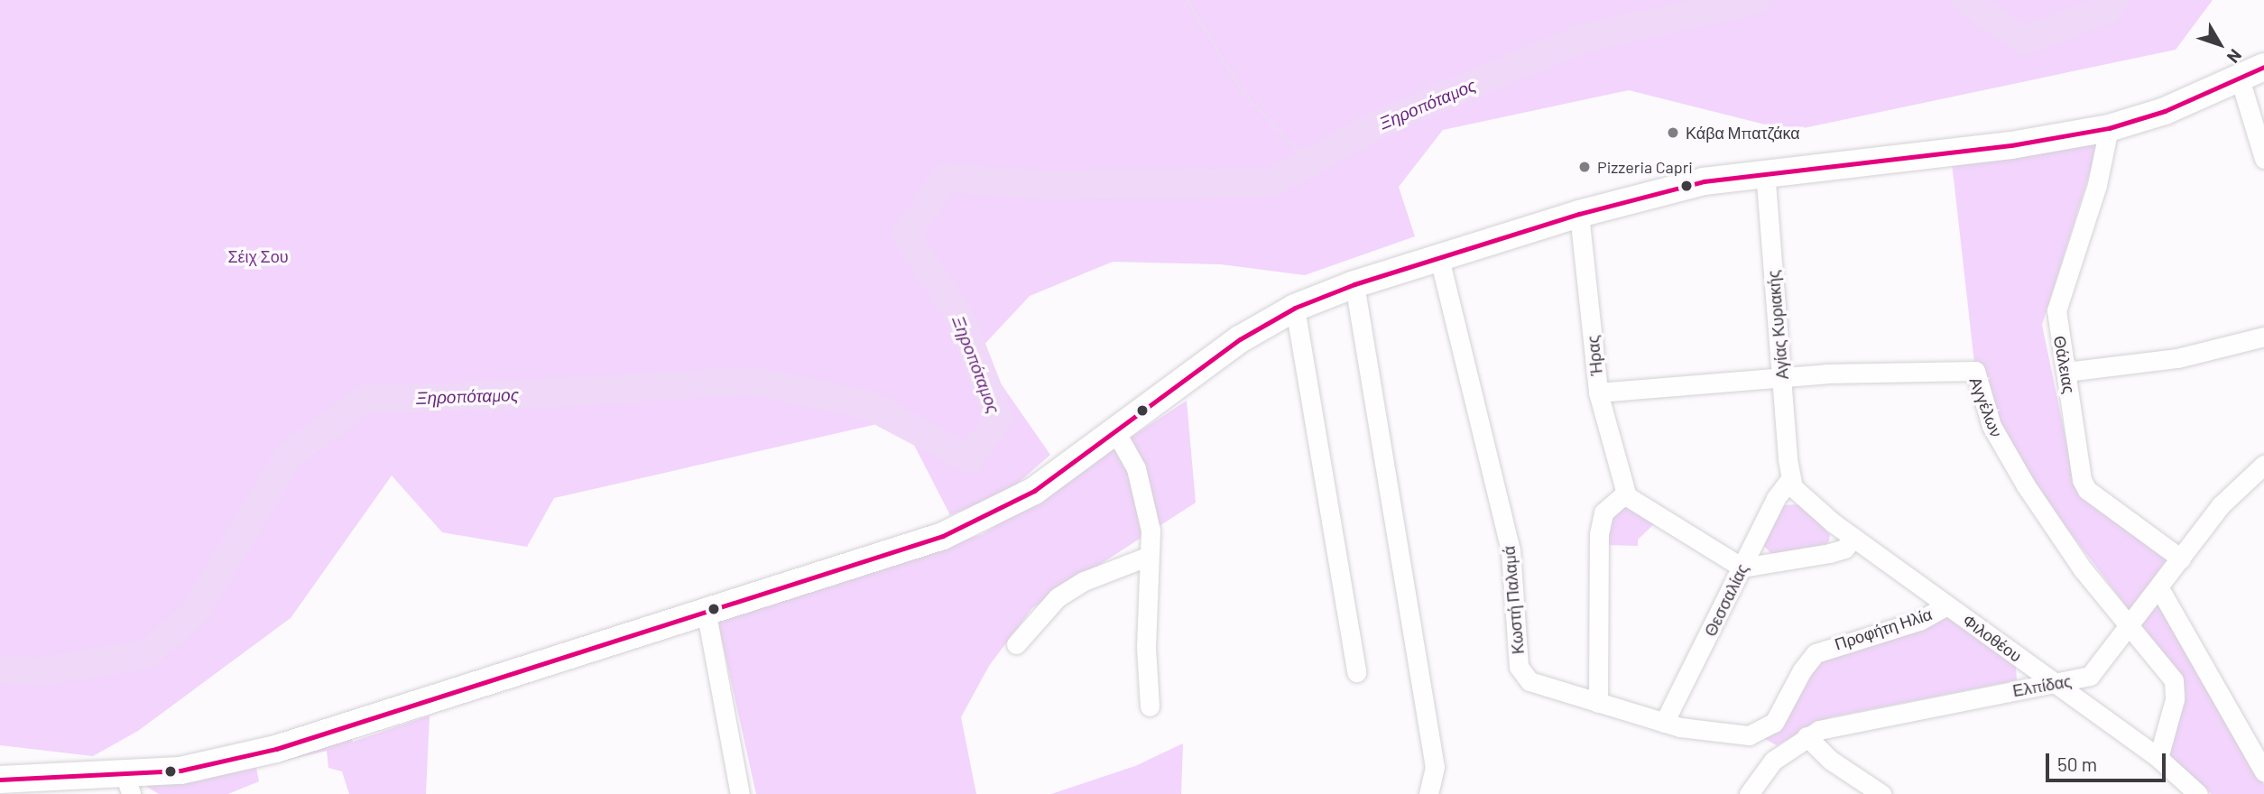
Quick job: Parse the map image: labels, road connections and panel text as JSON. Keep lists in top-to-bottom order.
{
  "streets": {
    "street": [
      "Αγίας Κυριακής",
      "Ήρας",
      "Θάλειας",
      "Αγγέλων",
      "Κωστή Παλαμά",
      "Θεσσαλίας",
      "Προφήτη Ηλία",
      "Φιλοθέου",
      "Ελπίδας"
    ]
  },
  "crossings": [
    ["Αγίας Κυριακής", "Αγγέλων"],
    ["Αγίας Κυριακής", "Θεσσαλίας"],
    ["Αγίας Κυριακής", "Φιλοθέου"],
    ["Ήρας", "Αγγέλων"],
    ["Θάλειας", "Ελπίδας"],
    ["Αγγέλων", "Φιλοθέου"],
    ["Αγγέλων", "Ελπίδας"],
    ["Κωστή Παλαμά", "Θεσσαλίας"],
    ["Κωστή Παλαμά", "Προφήτη Ηλία"],
    ["Θεσσαλίας", "Φιλοθέου"],
    ["Προφήτη Ηλία", "Φιλοθέου"],
    ["Φιλοθέου", "Ελπίδας"]
  ],
  "water": ["Ξηροπόταμος"],
  "parks": ["Σέιχ Σου"],
  "places": ["Κάβα Μπατζάκα", "Pizzeria Capri"],
  "scale_bar": "50 m",
  "north": "bottom right"
}
